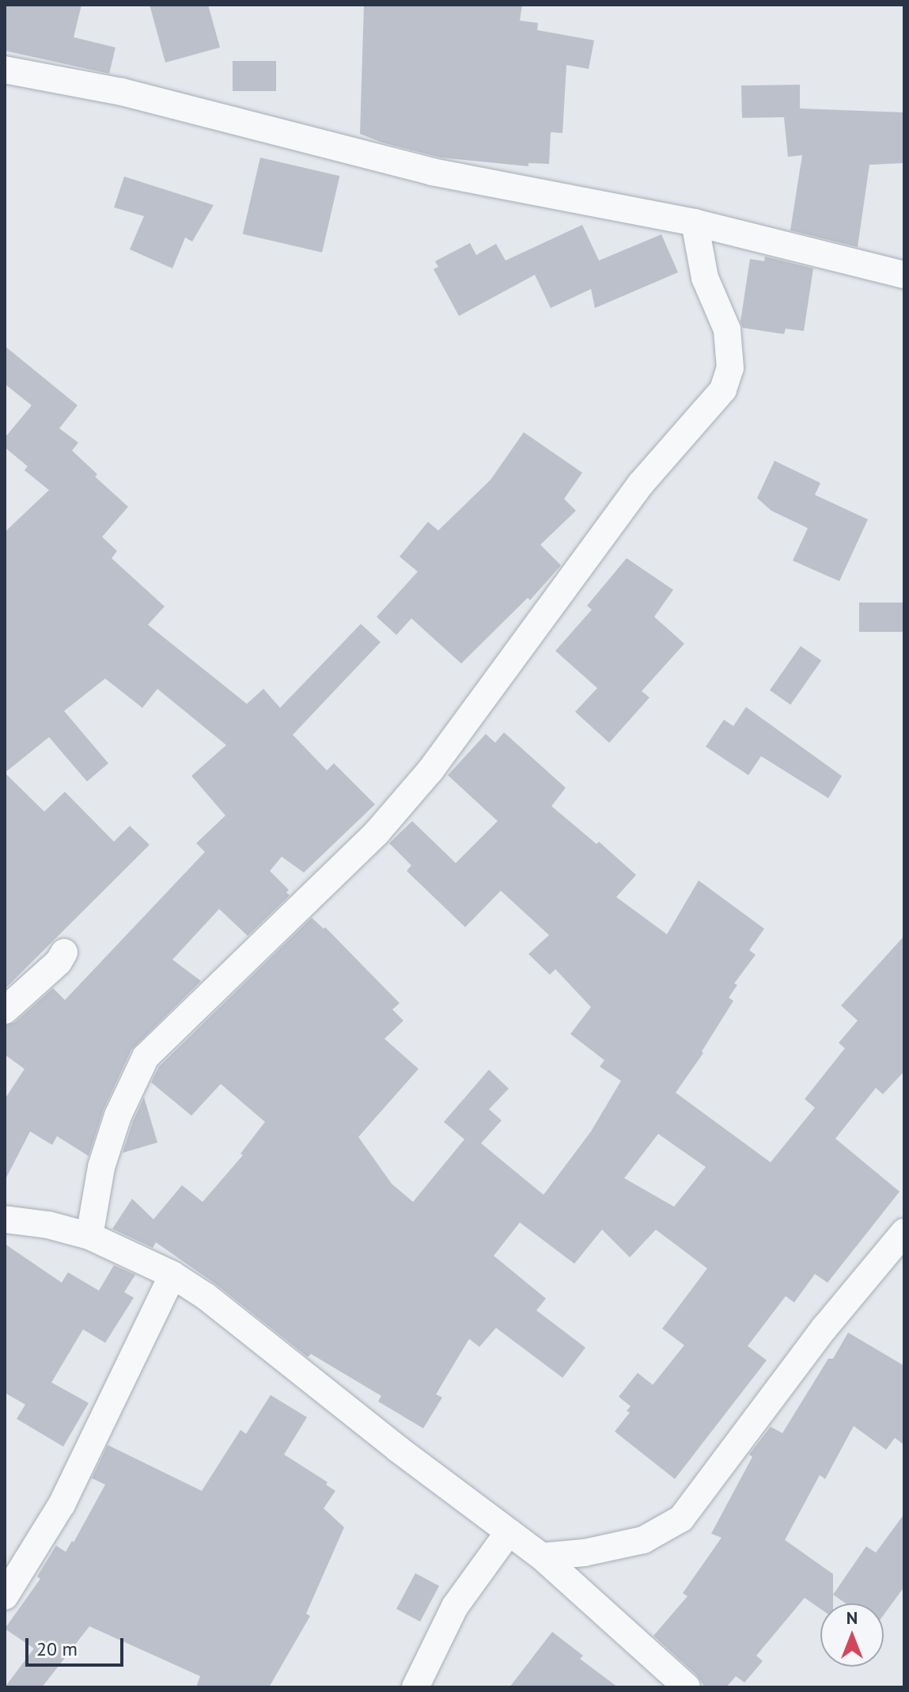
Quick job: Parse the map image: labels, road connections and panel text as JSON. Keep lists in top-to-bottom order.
{
  "scale_bar": "20 m",
  "north": "top"
}
